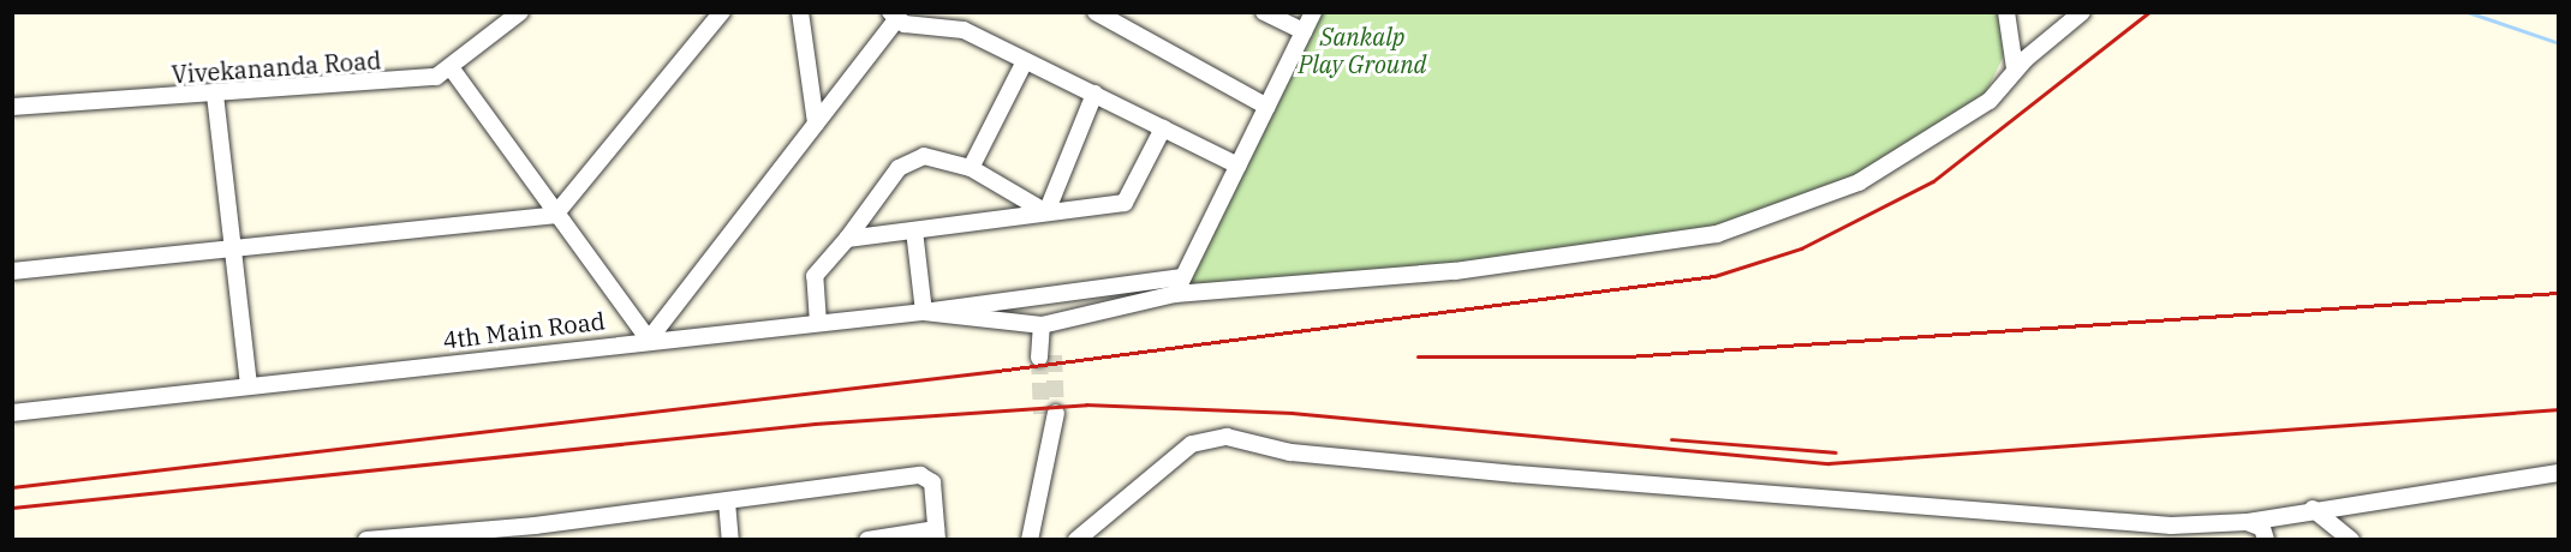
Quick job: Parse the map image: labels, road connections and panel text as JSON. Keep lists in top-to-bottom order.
{
  "streets": {
    "street": ["Vivekananda Road", "4th Main Road"]
  },
  "parks": ["Sankalp Play Ground"]
}
